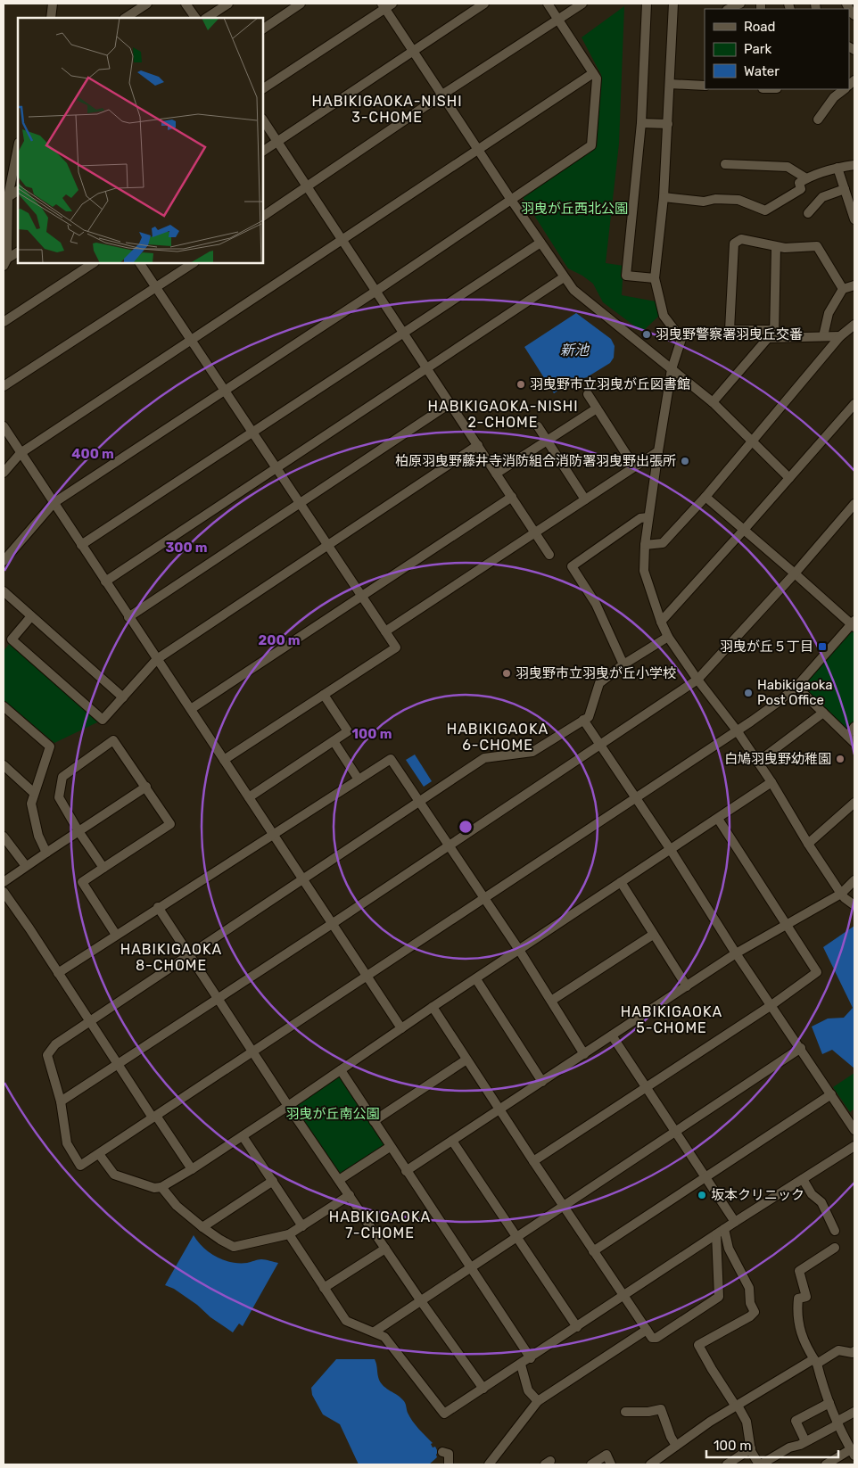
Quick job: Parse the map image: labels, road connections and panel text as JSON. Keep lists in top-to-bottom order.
{
  "districts": [
    "HABIKIGAOKA-NISHI 3-CHOME",
    "HABIKIGAOKA-NISHI 2-CHOME",
    "HABIKIGAOKA 6-CHOME",
    "HABIKIGAOKA 8-CHOME",
    "HABIKIGAOKA 5-CHOME",
    "HABIKIGAOKA 7-CHOME"
  ],
  "water": ["新池"],
  "parks": ["羽曳が丘西北公園", "羽曳が丘南公園"],
  "places": {
    "other": [
      "羽曳野警察署羽曳丘交番",
      "羽曳野市立羽曳が丘図書館",
      "柏原羽曳野藤井寺消防組合消防署羽曳野出張所",
      "羽曳野市立羽曳が丘小学校",
      "Habikigaoka Post Office",
      "白鳩羽曳野幼稚園",
      "坂本クリニック"
    ],
    "transit": ["羽曳が丘５丁目"]
  },
  "legend": ["Road", "Park", "Water"],
  "scale_bar": "100 m",
  "rings": [
    "400 m",
    "300 m",
    "200 m",
    "100 m"
  ]
}
